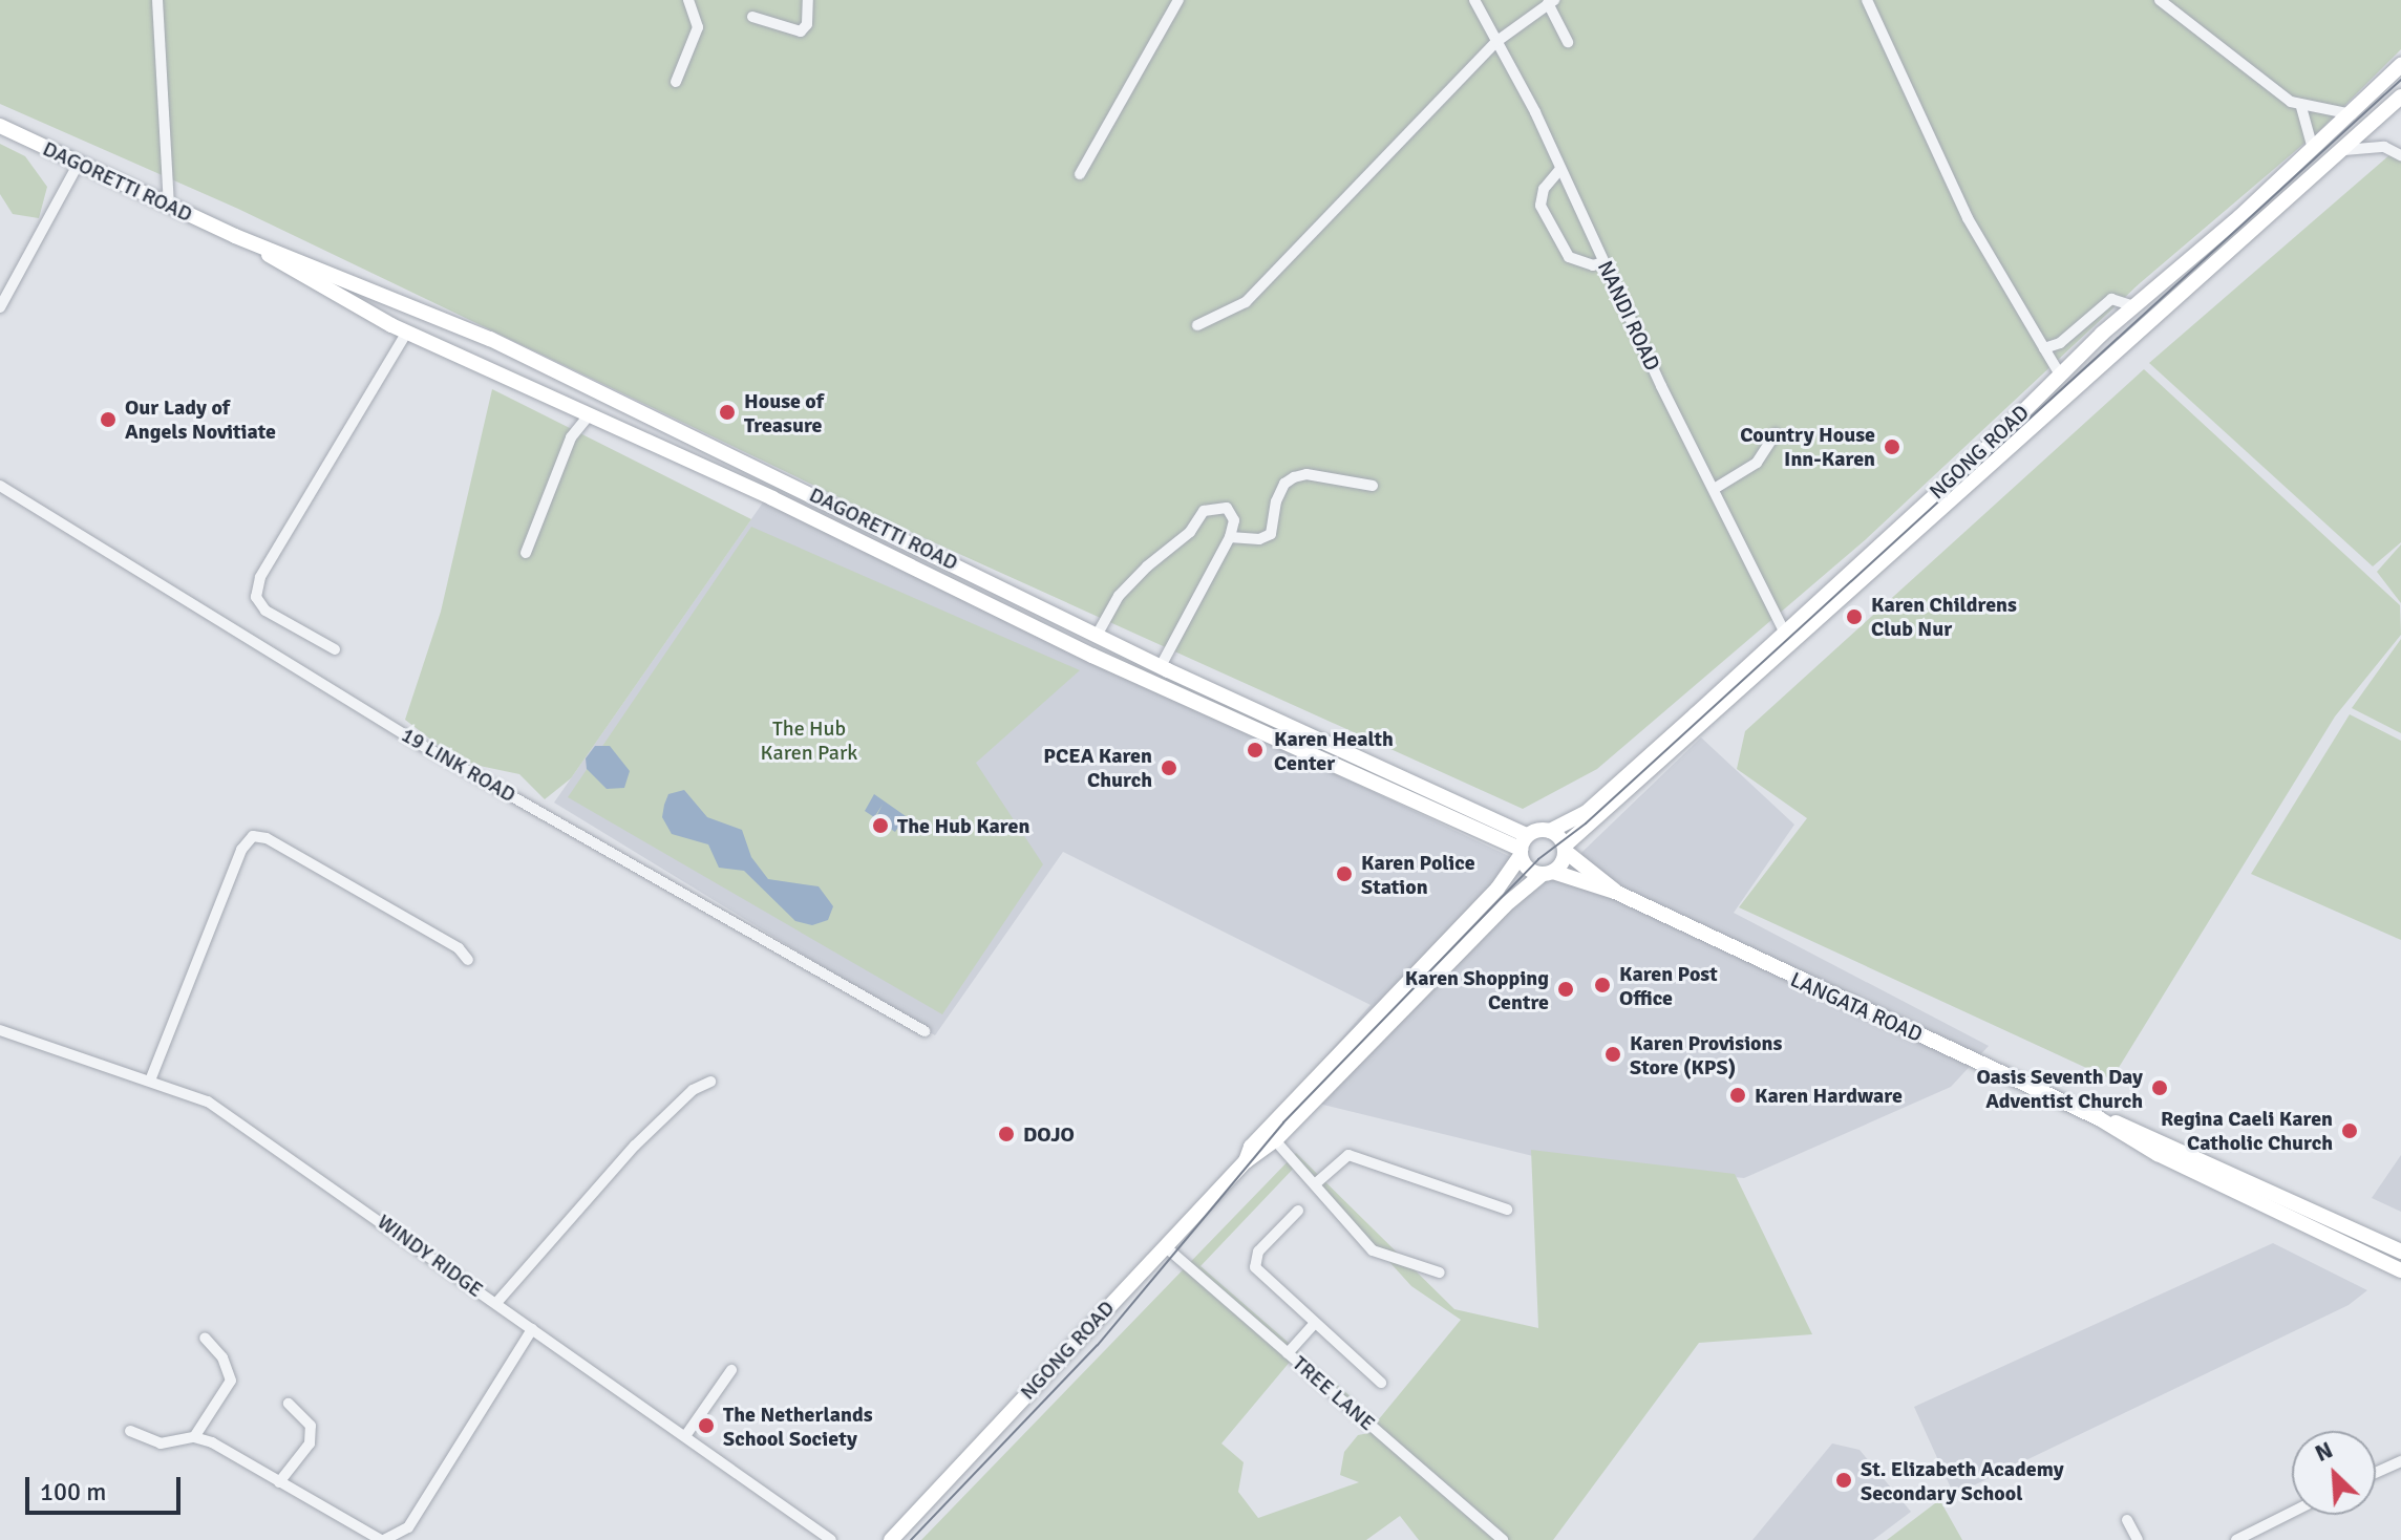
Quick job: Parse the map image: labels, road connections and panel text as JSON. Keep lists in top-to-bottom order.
{
  "streets": {
    "main road": ["DAGORETTI ROAD", "NGONG ROAD", "LANGATA ROAD"],
    "street": [
      "NANDI ROAD",
      "19 LINK ROAD",
      "WINDY RIDGE",
      "TREE LANE"
    ]
  },
  "crossings": [
    ["DAGORETTI ROAD", "NGONG ROAD"],
    ["NANDI ROAD", "NGONG ROAD"],
    ["NGONG ROAD", "TREE LANE"]
  ],
  "parks": ["The Hub Karen Park"],
  "places": [
    "House of Treasure",
    "Our Lady of Angels Novitiate",
    "Country House Inn-Karen",
    "Karen Childrens Club Nur",
    "Karen Health Center",
    "PCEA Karen Church",
    "The Hub Karen",
    "Karen Police Station",
    "Karen Post Office",
    "Karen Shopping Centre",
    "Karen Provisions Store (KPS)",
    "Oasis Seventh Day Adventist Church",
    "Karen Hardware",
    "Regina Caeli Karen Catholic Church",
    "DOJO",
    "The Netherlands School Society",
    "St. Elizabeth Academy Secondary School"
  ],
  "scale_bar": "100 m",
  "north": "top left"
}
